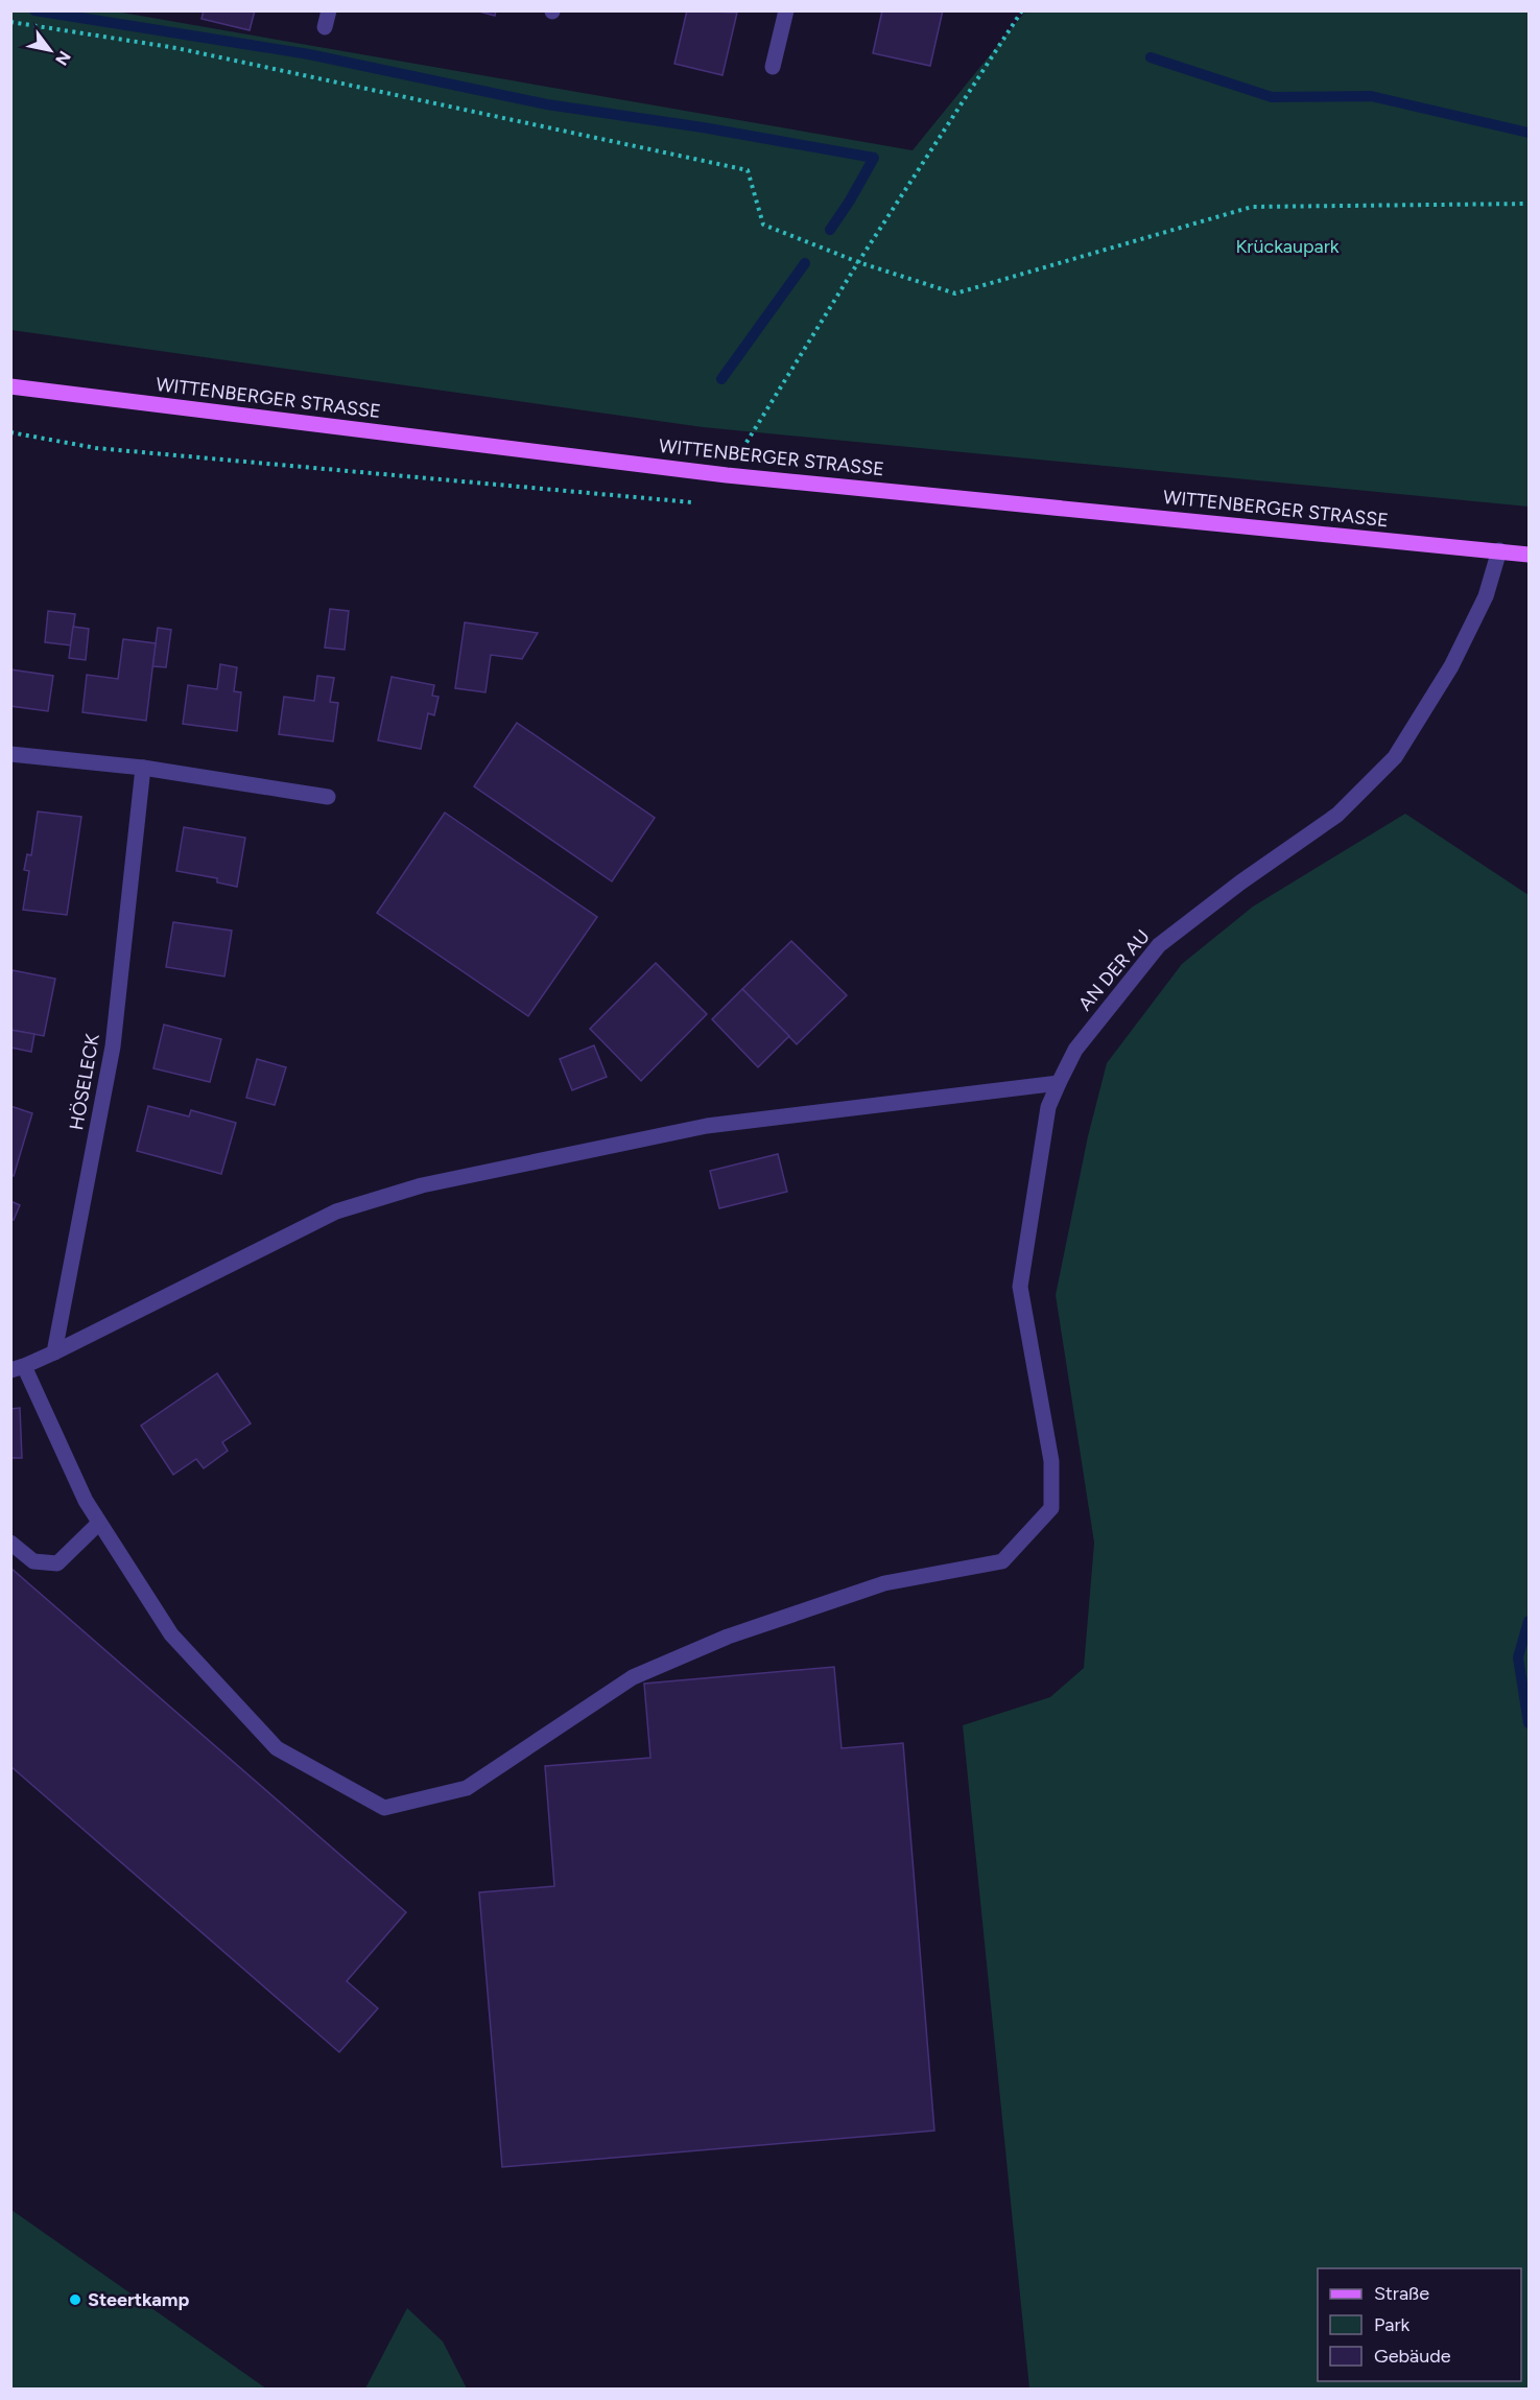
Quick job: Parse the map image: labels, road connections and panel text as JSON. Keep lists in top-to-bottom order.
{
  "streets": {
    "main road": ["WITTENBERGER STRASSE"],
    "street": ["AN DER AU", "HÖSELECK"]
  },
  "crossings": [
    ["WITTENBERGER STRASSE", "AN DER AU"]
  ],
  "parks": ["Krückaupark"],
  "places": ["Steertkamp"],
  "legend": ["Straße", "Park", "Gebäude"],
  "north": "bottom right"
}
